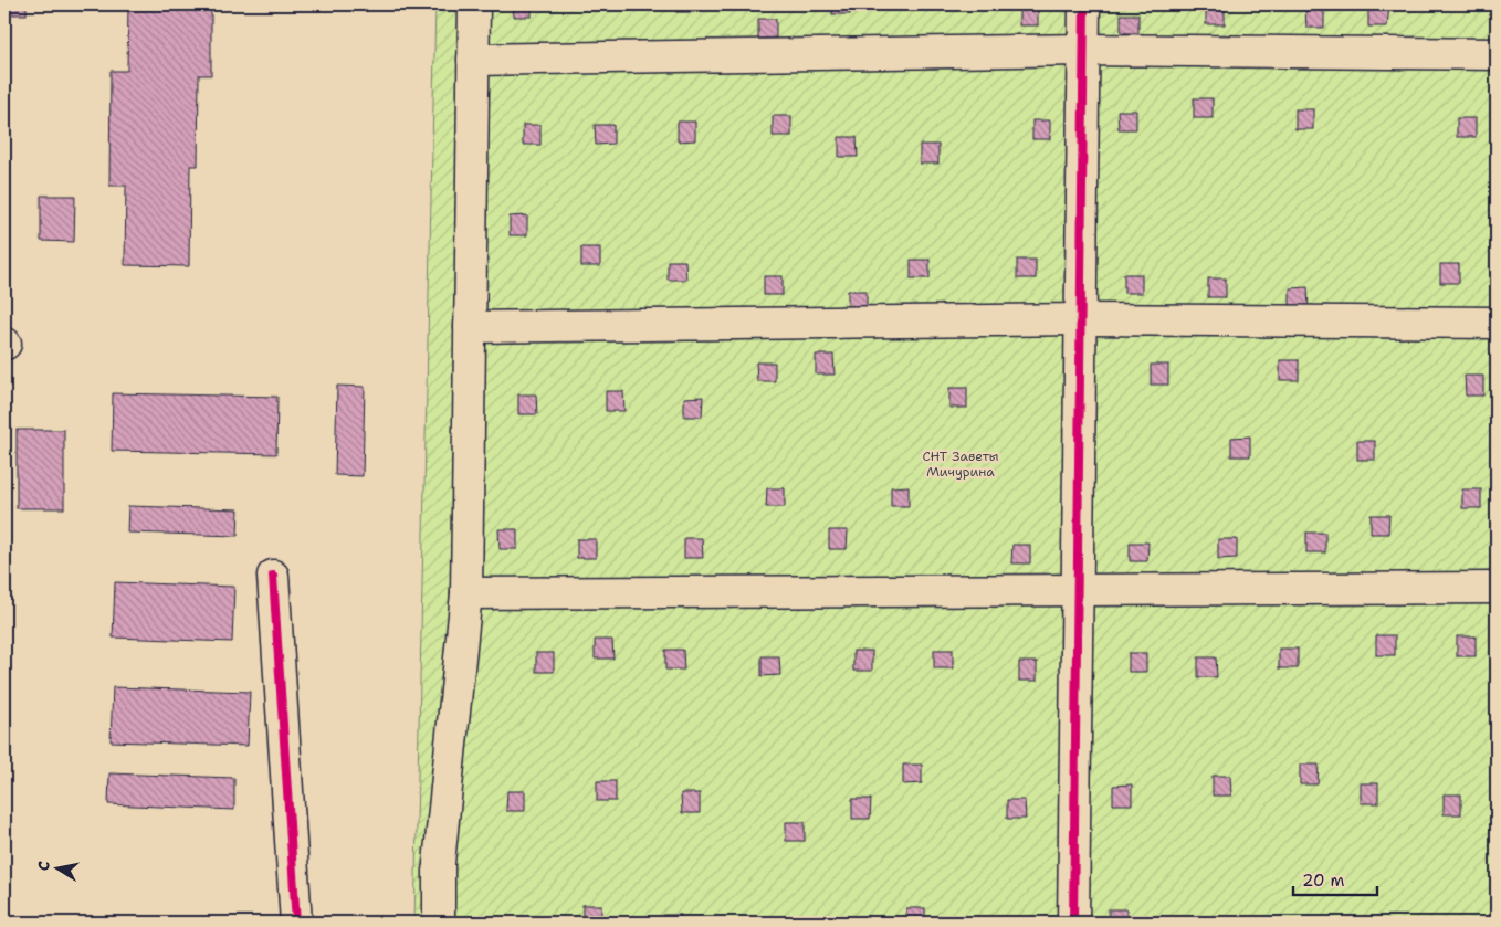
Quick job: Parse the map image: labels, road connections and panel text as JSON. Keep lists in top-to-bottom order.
{
  "parks": ["СНТ Заветы Мичурина"],
  "scale_bar": "20 m",
  "north": "left"
}
